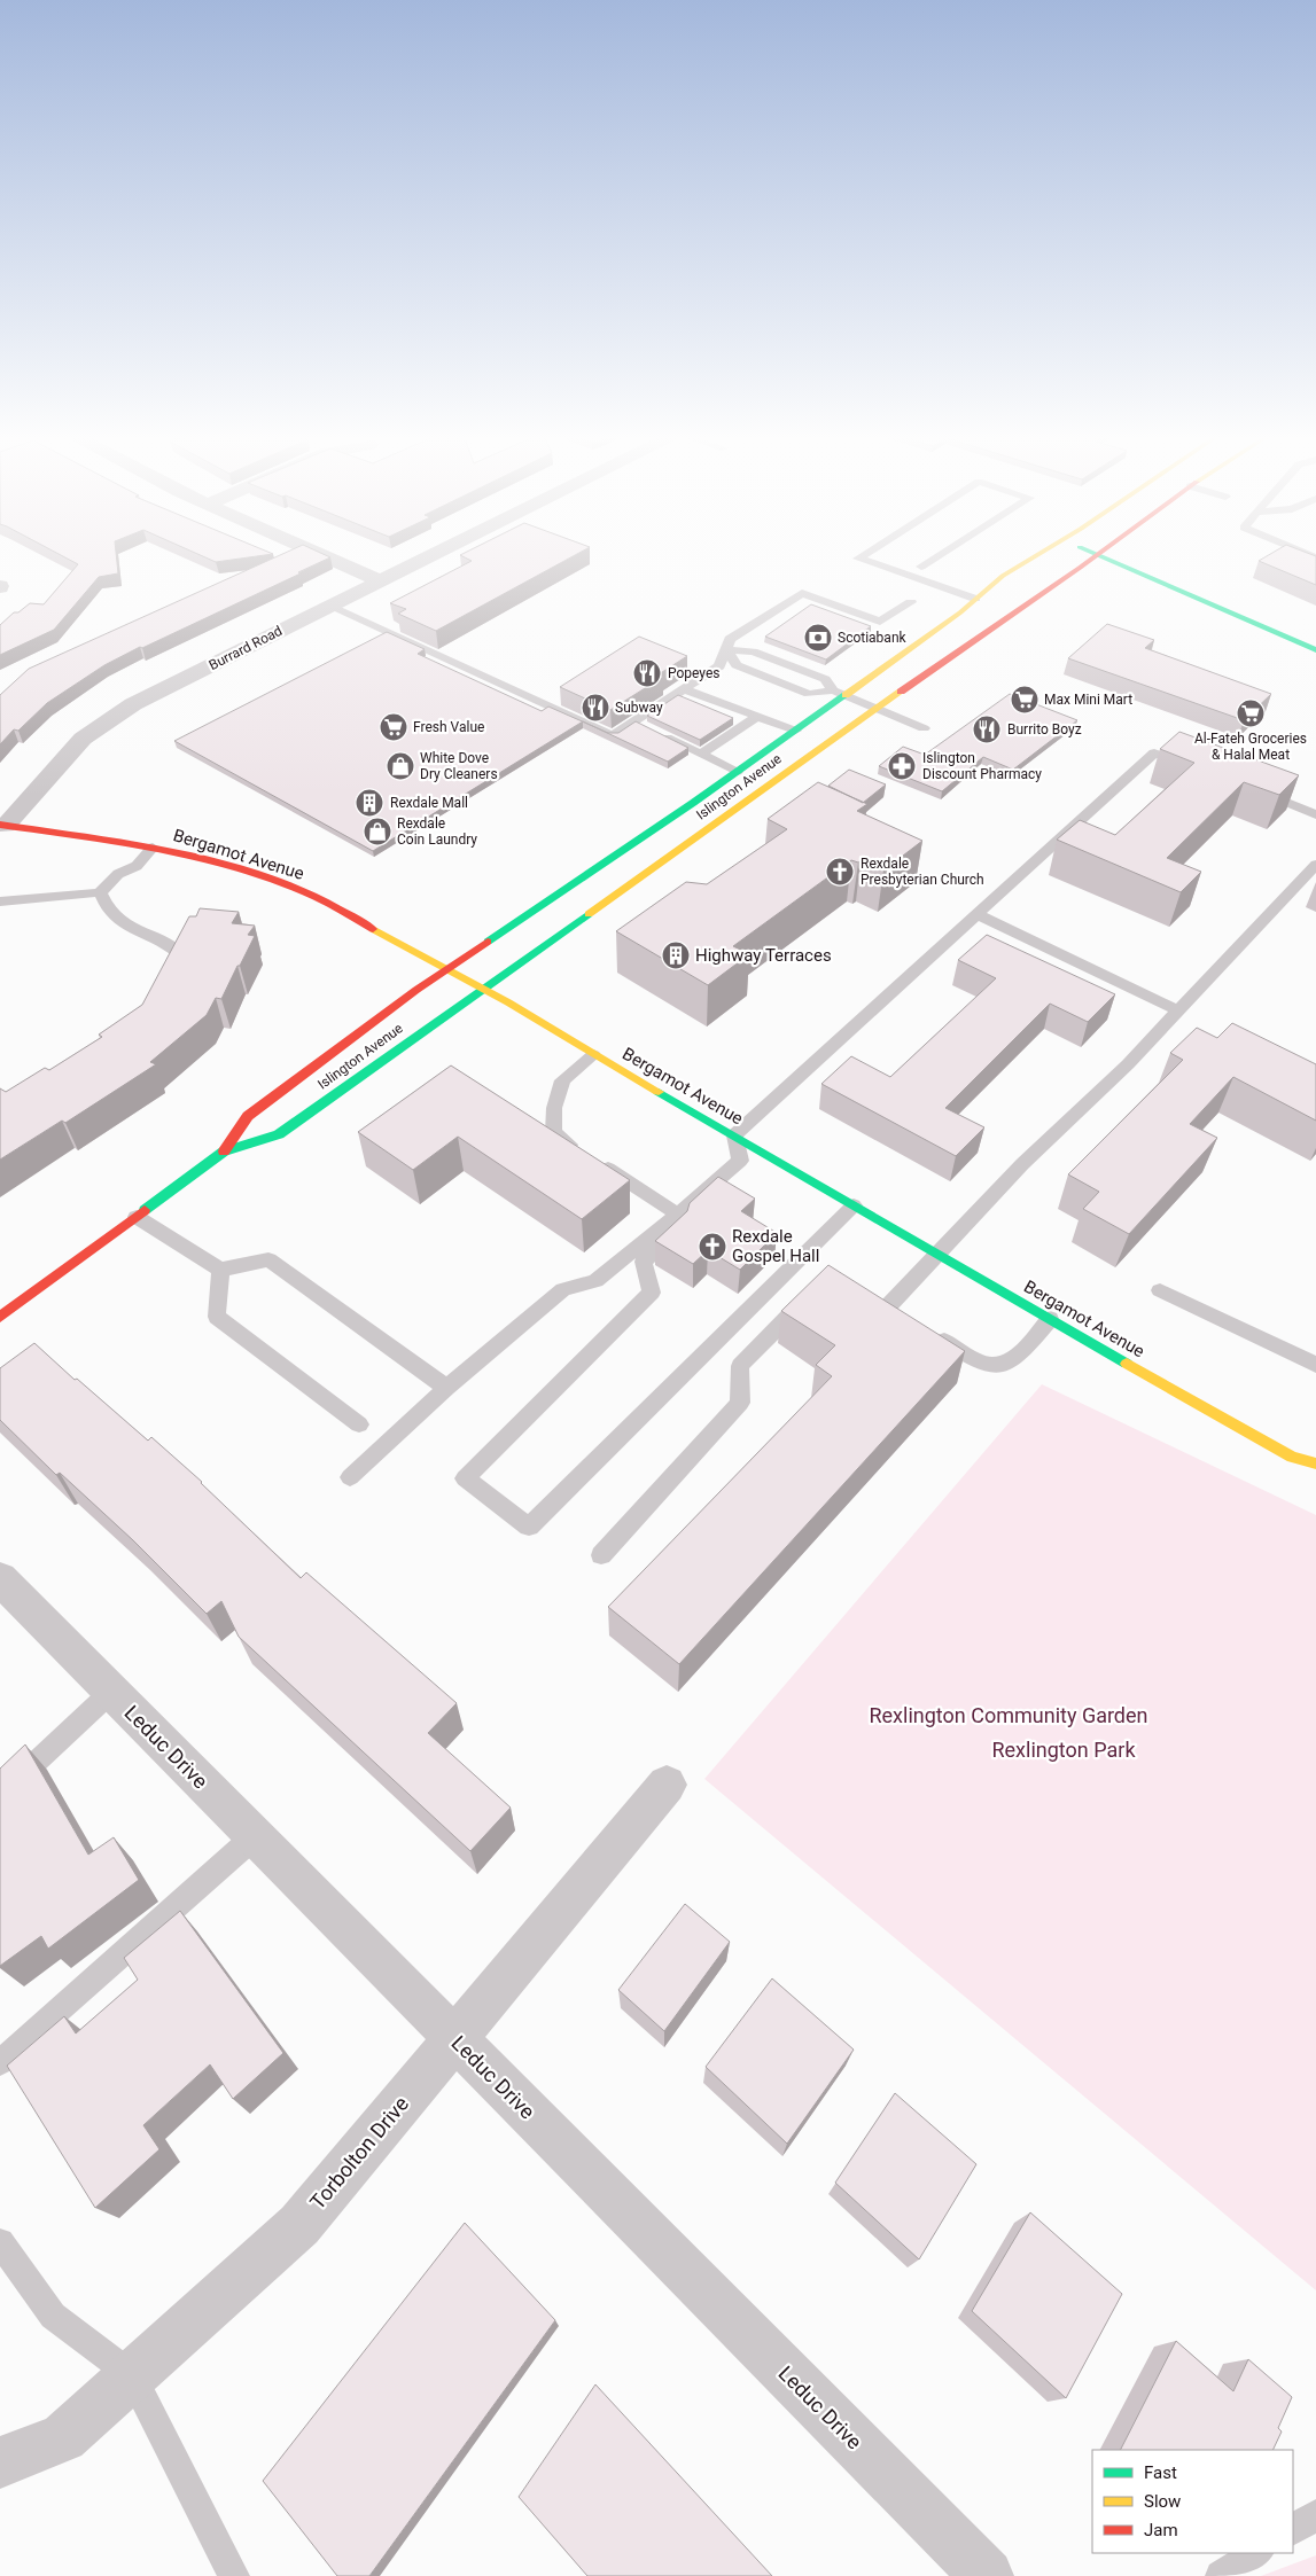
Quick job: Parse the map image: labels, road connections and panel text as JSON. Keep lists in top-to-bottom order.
{
  "streets": {
    "main road": ["Islington Avenue", "Bergamot Avenue"],
    "street": ["Burrard Road", "Leduc Drive", "Torbolton Drive"]
  },
  "crossings": [
    ["Burrard Road", "Bergamot Avenue"],
    ["Islington Avenue", "Bergamot Avenue"],
    ["Leduc Drive", "Torbolton Drive"]
  ],
  "parks": ["Rexlington Community Garden", "Rexlington Park"],
  "places": {
    "bank": ["Scotiabank"],
    "restaurant": ["Popeyes", "Subway", "Burrito Boyz"],
    "supermarket": ["Max Mini Mart", "Al-Fateh Groceries & Halal Meat", "Fresh Value"],
    "shop": ["White Dove Dry Cleaners", "Rexdale Coin Laundry"],
    "pharmacy": ["Islington Discount Pharmacy"],
    "building": ["Rexdale Mall", "Highway Terraces"],
    "church": ["Rexdale Presbyterian Church", "Rexdale Gospel Hall"]
  },
  "legend": ["Fast", "Slow", "Jam"]
}
